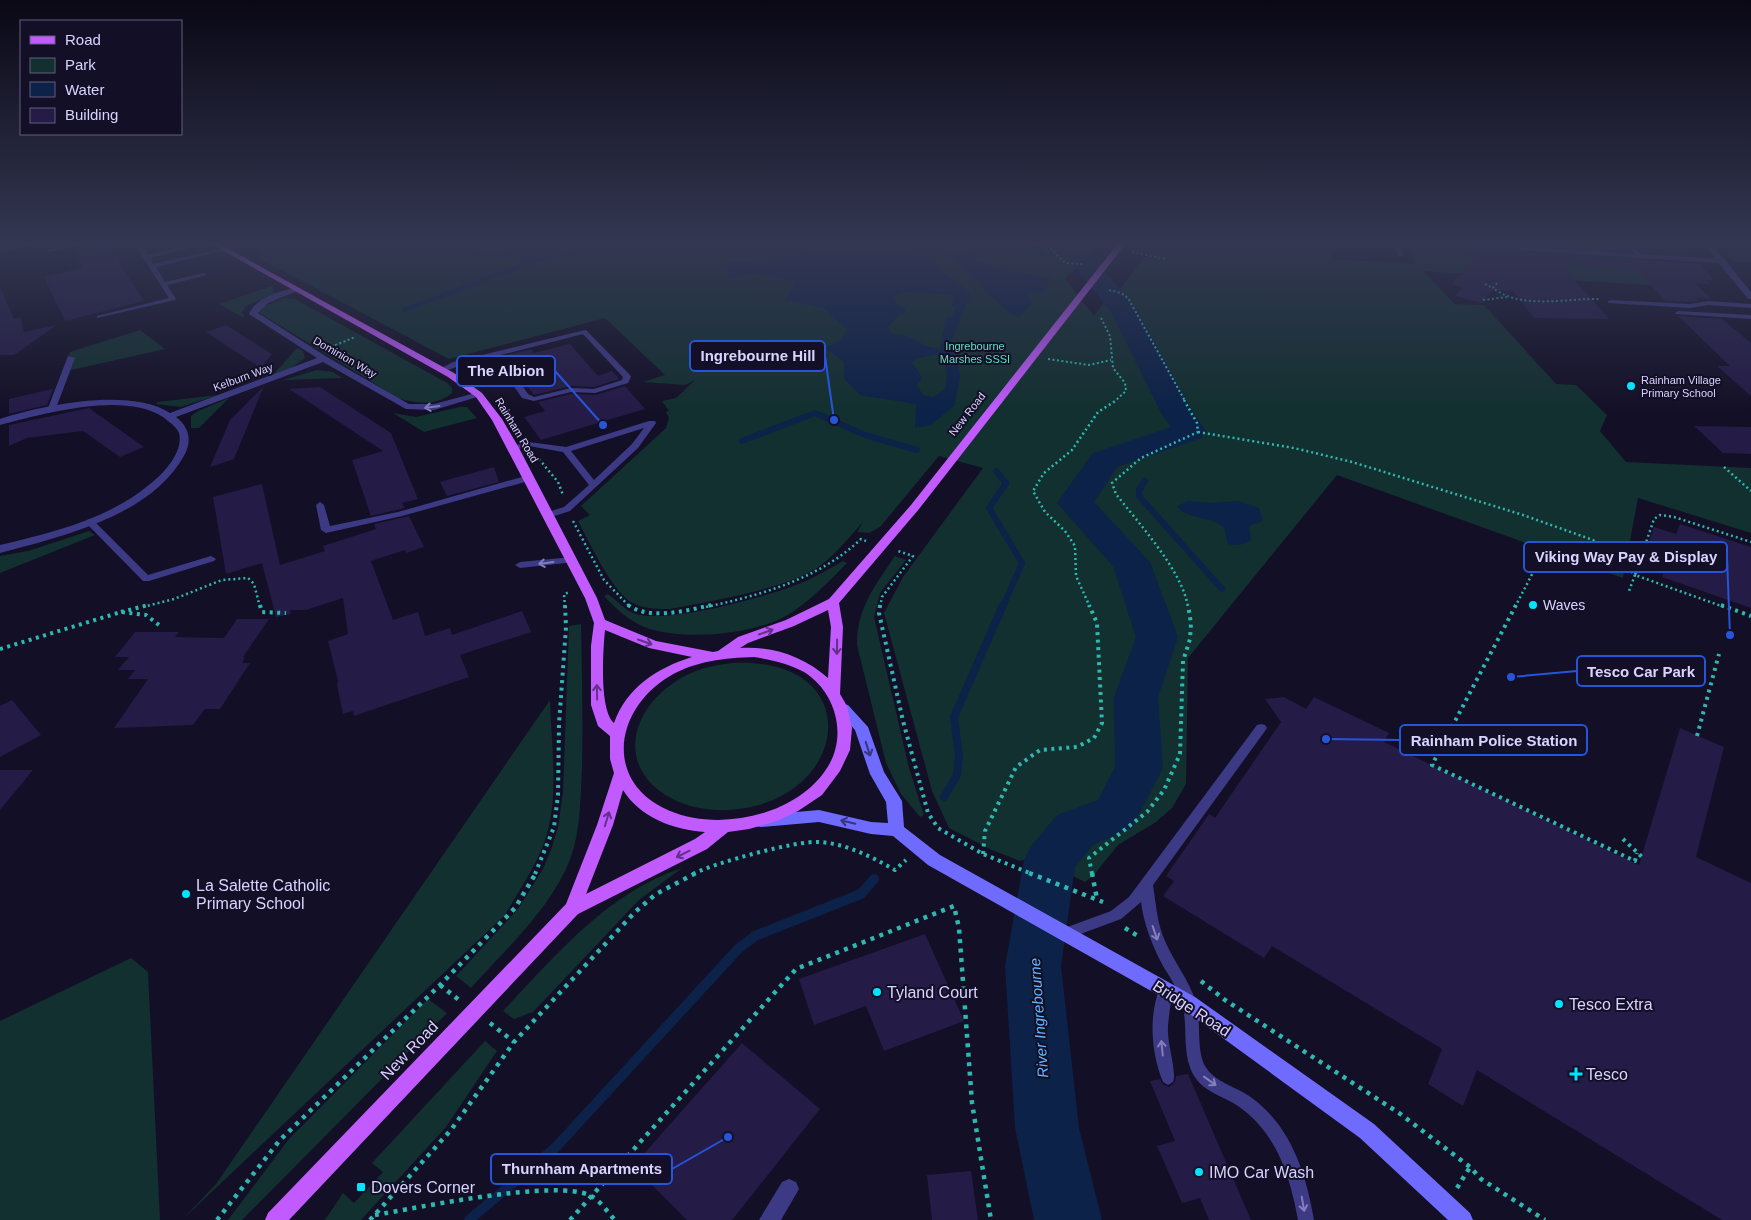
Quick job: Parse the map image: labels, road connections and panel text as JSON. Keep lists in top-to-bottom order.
{
  "streets": {
    "main road": ["New Road", "Rainham Road", "Bridge Road"],
    "street": ["Dominion Way", "Kelburn Way"]
  },
  "crossings": [
    ["Dominion Way", "Kelburn Way"],
    ["Dominion Way", "Rainham Road"]
  ],
  "one_way": ["Dominion Way"],
  "water": ["River Ingrebourne"],
  "parks": ["Ingrebourne Marshes SSSI"],
  "places": {
    "other": [
      "Rainham Village Primary School",
      "Ingrebourne Hill",
      "The Albion",
      "Waves",
      "Viking Way Pay & Display",
      "Tesco Car Park",
      "Rainham Police Station",
      "La Salette Catholic Primary School",
      "Tyland Court",
      "Tesco Extra",
      "Thurnham Apartments",
      "IMO Car Wash"
    ],
    "health": ["Tesco"],
    "transit": ["Dovers Corner"]
  },
  "legend": [
    "Road",
    "Park",
    "Water",
    "Building"
  ]
}
